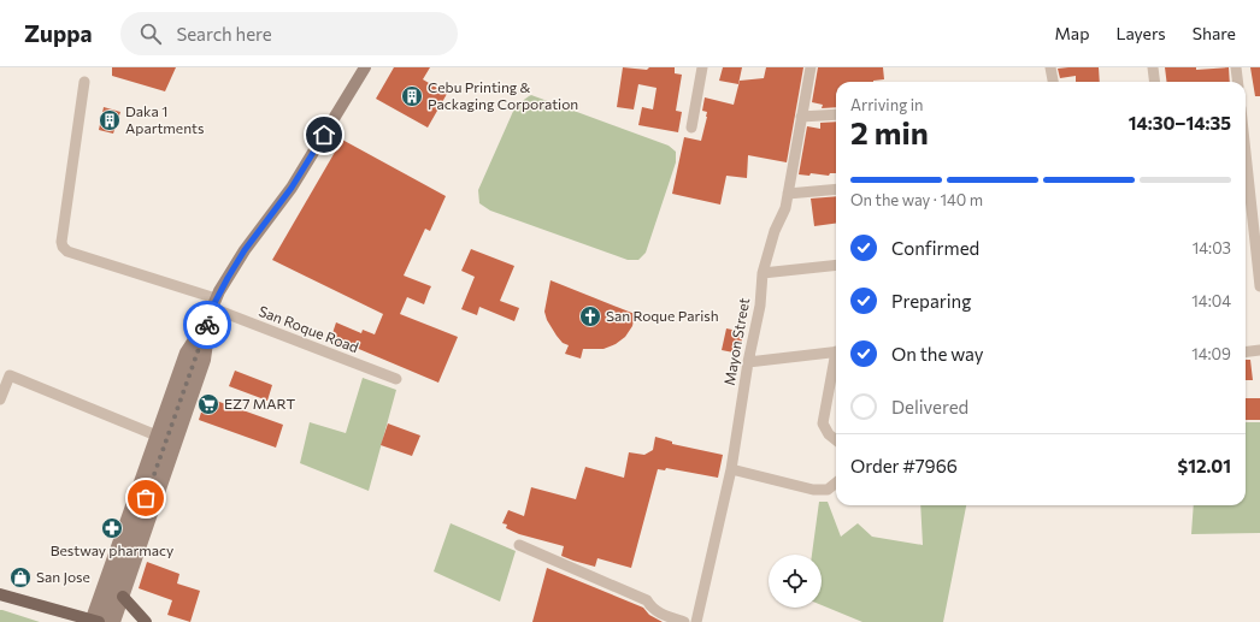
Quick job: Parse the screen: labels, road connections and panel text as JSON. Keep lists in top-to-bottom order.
{
  "streets": {
    "street": ["San Roque Road", "Mayon Street"]
  },
  "places": {
    "building": ["Cebu Printing & Packaging Corporation", "Daka 1 Apartments"],
    "church": ["San Roque Parish"],
    "supermarket": ["EZ7 MART"],
    "pharmacy": ["Bestway pharmacy"],
    "shop": ["San Jose"]
  },
  "page": {
    "header": "Zuppa",
    "search": "Search here",
    "nav": ["Map", "Layers", "Share"],
    "heading": ["2 min", "Arriving in", "14:30–14:35"],
    "panel": ["Order #7966", "$12.01"],
    "bar": "On the way · 140 m",
    "list": [
      ["Confirmed", "14:03"],
      ["Preparing", "14:04"],
      ["On the way", "14:09"],
      "Delivered"
    ]
  }
}
